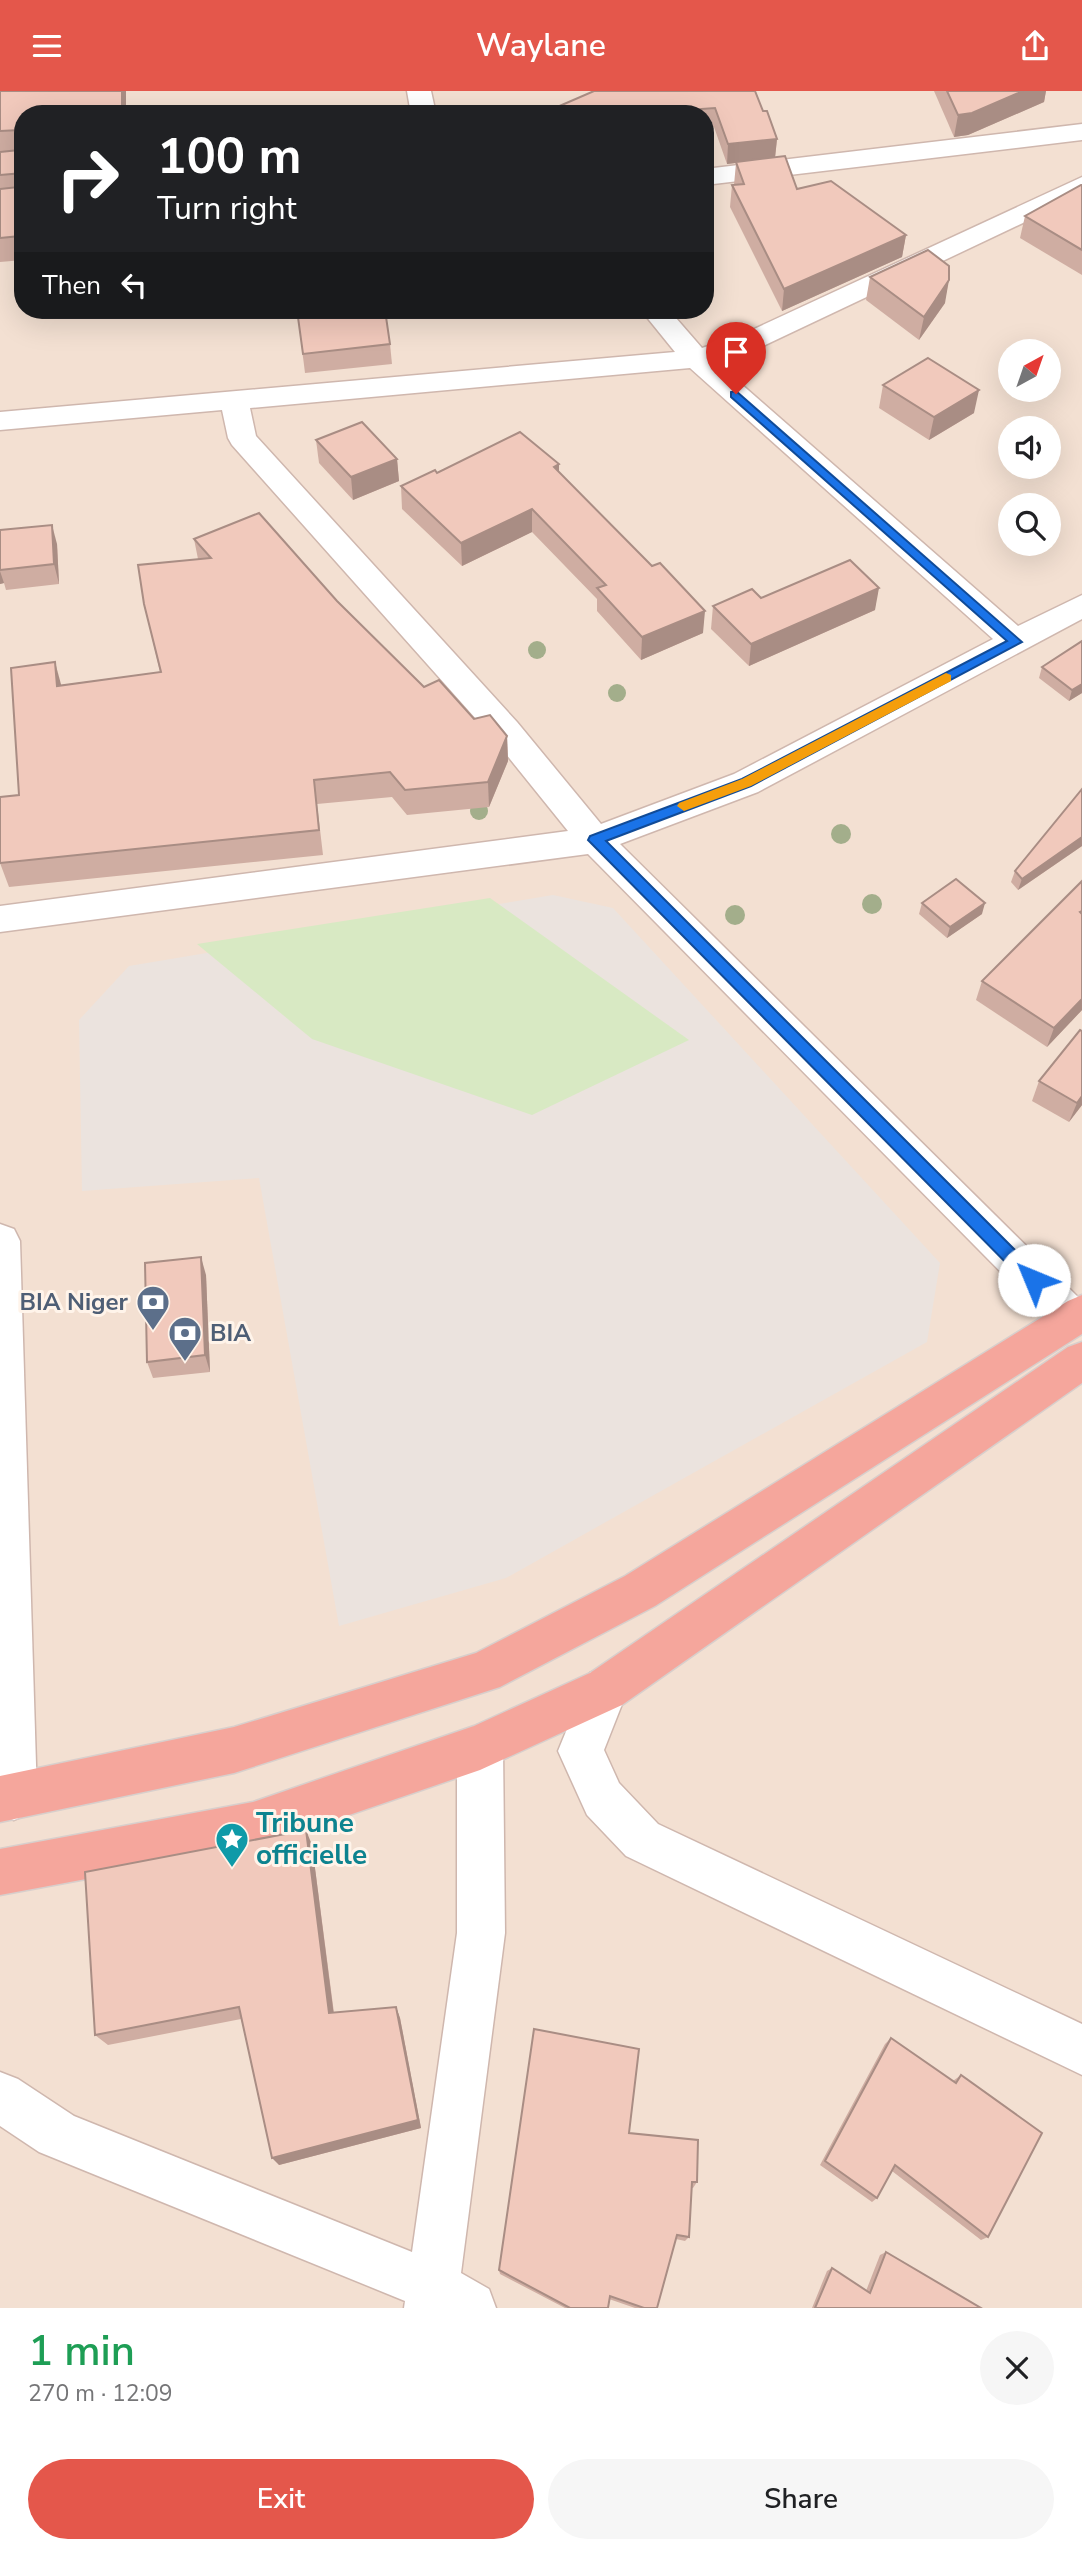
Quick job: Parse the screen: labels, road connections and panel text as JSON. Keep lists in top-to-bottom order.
{
  "places": {
    "bank": ["BIA Niger", "BIA"],
    "place": ["Tribune officielle"]
  },
  "north": "top right",
  "page": {
    "header": "Waylane",
    "turn": ["100 m", "Turn right"],
    "then": "Then",
    "heading": ["1 min", "270 m · 12:09"],
    "buttons": ["Exit", "Share"]
  }
}
